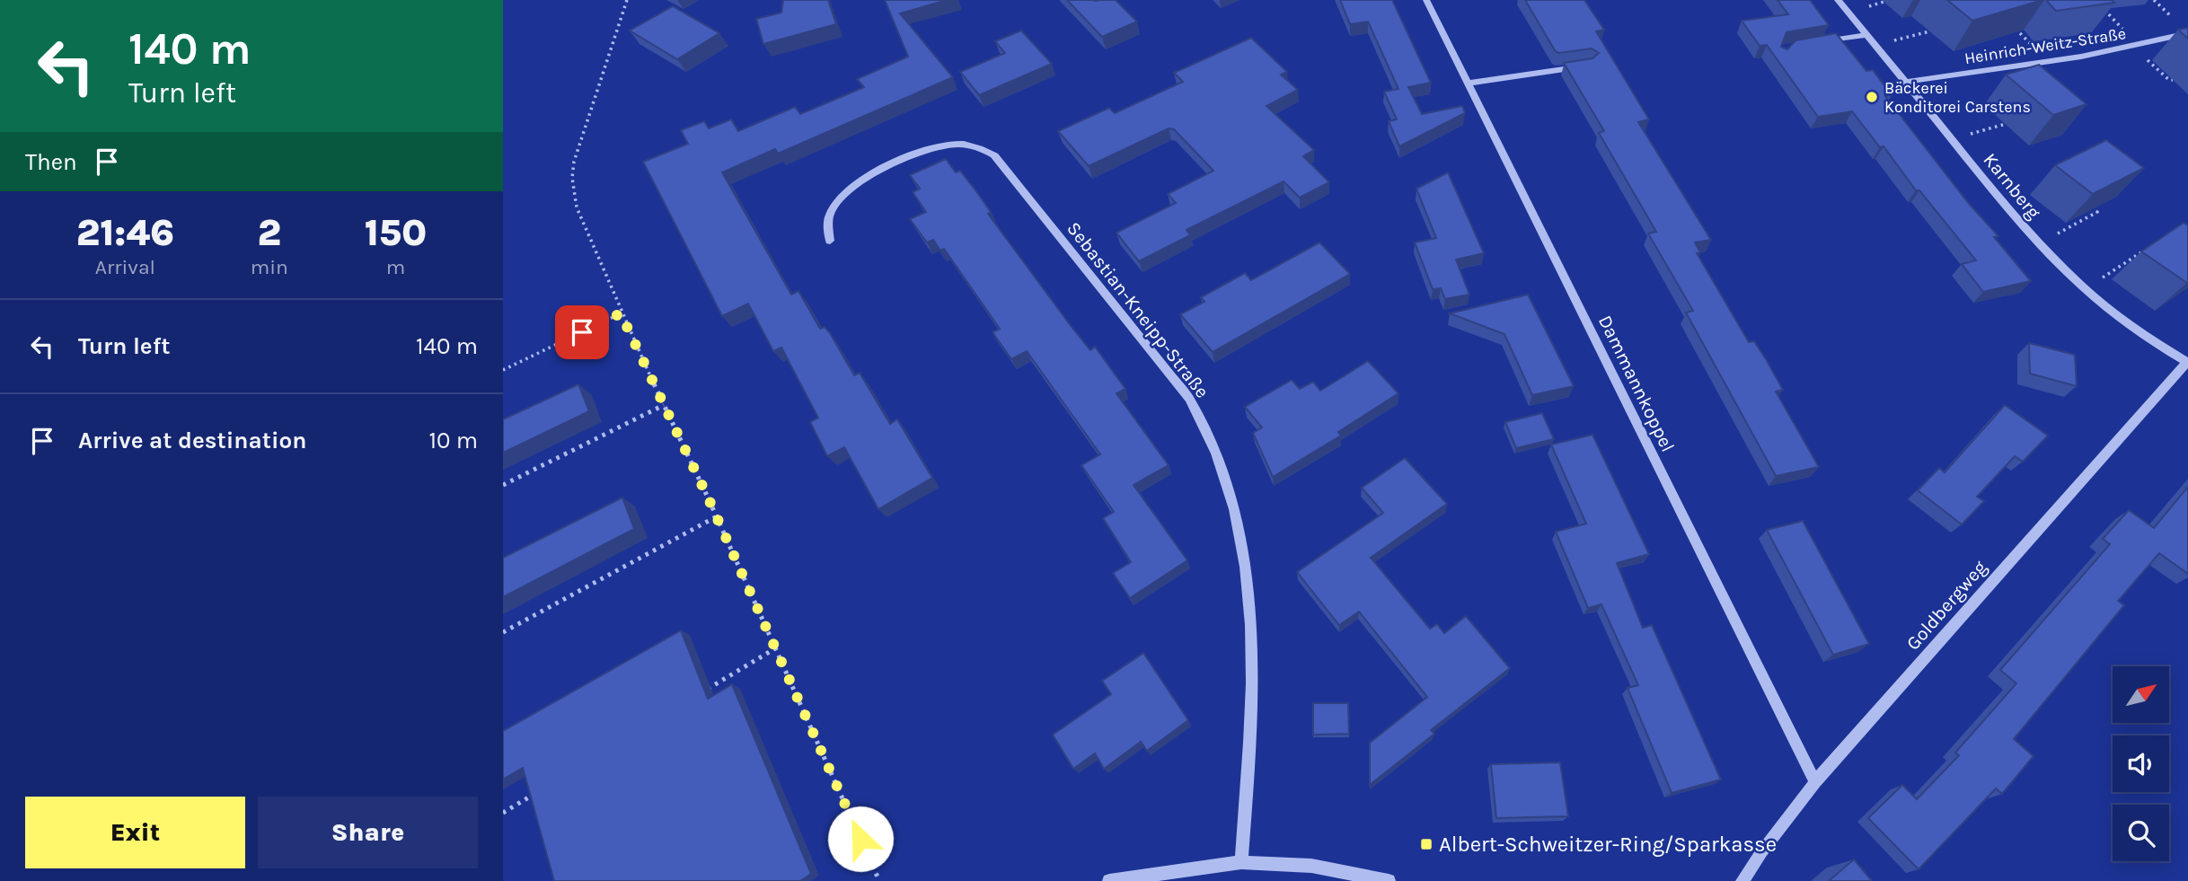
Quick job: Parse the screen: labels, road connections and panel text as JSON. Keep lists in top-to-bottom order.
{
  "streets": {
    "street": [
      "Heinrich-Weitz-Straße",
      "Karnberg",
      "Sebastian-Kneipp-Straße",
      "Dammannkoppel",
      "Goldbergweg"
    ]
  },
  "crossings": [
    ["Heinrich-Weitz-Straße", "Karnberg"],
    ["Karnberg", "Goldbergweg"],
    ["Dammannkoppel", "Goldbergweg"]
  ],
  "places": {
    "other": ["Bäckerei Konditorei Carstens"],
    "transit": ["Albert-Schweitzer-Ring/Sparkasse"]
  },
  "north": "top right",
  "page": {
    "turn": ["140 m", "Turn left"],
    "then": "Then",
    "eta": [
      "21:46",
      "Arrival",
      "2",
      "min",
      "150",
      "m"
    ],
    "list": [
      {
        "name": "Turn left",
        "value": "140 m"
      },
      {
        "name": "Arrive at destination",
        "value": "10 m"
      }
    ],
    "buttons": ["Exit", "Share"]
  }
}
